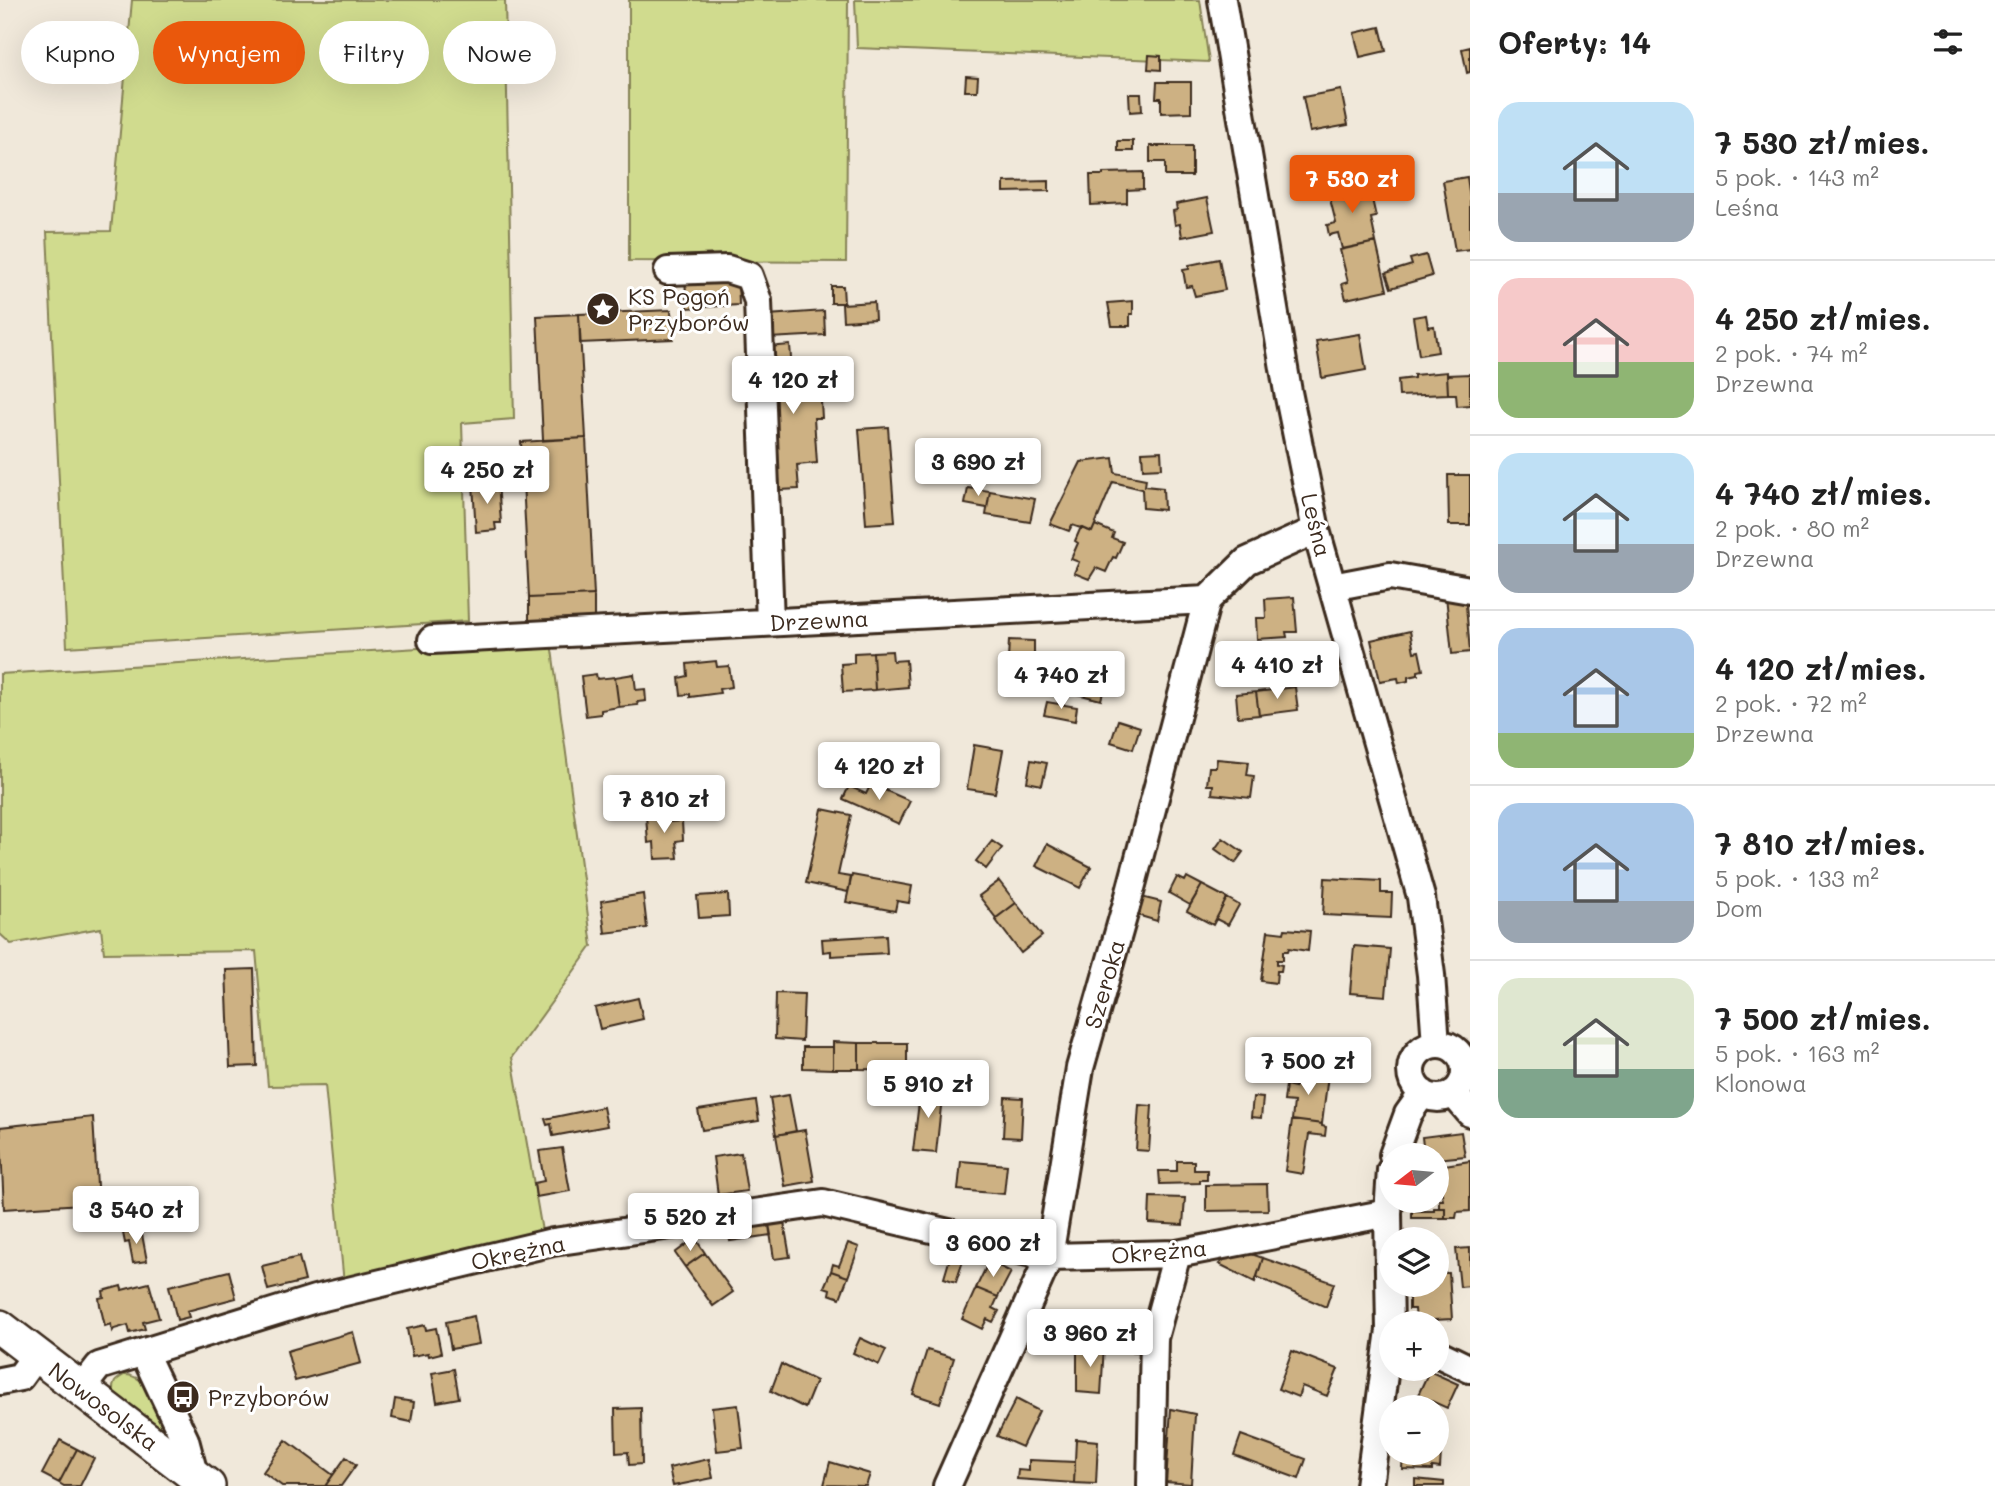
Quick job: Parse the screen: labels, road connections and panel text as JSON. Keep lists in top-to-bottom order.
{
  "streets": {
    "main road": ["Nowosolska"],
    "street": [
      "Leśna",
      "Drzewna",
      "Szeroka",
      "Okrężna"
    ]
  },
  "crossings": [
    ["Drzewna", "Szeroka"],
    ["Szeroka", "Okrężna"],
    ["Okrężna", "Nowosolska"]
  ],
  "places": {
    "place": ["KS Pogoń Przyborów"],
    "bus stop": ["Przyborów"]
  },
  "north": "left",
  "page": {
    "heading": "Oferty: 14",
    "chip": [
      "Kupno",
      "Wynajem",
      "Filtry",
      "Nowe"
    ],
    "list": [
      {
        "name": "7 530 zł/mies.",
        "note": "5 pok. · 143 m² · Leśna"
      },
      {
        "name": "4 250 zł/mies.",
        "note": "2 pok. · 74 m² · Drzewna"
      },
      {
        "name": "4 740 zł/mies.",
        "note": "2 pok. · 80 m² · Drzewna"
      },
      {
        "name": "4 120 zł/mies.",
        "note": "2 pok. · 72 m² · Drzewna"
      },
      {
        "name": "7 810 zł/mies.",
        "note": "5 pok. · 133 m² · Dom"
      },
      {
        "name": "7 500 zł/mies.",
        "note": "5 pok. · 163 m² · Klonowa"
      }
    ],
    "price": [
      "7 530 zł",
      "4 120 zł",
      "3 690 zł",
      "4 250 zł",
      "4 410 zł",
      "4 740 zł",
      "4 120 zł",
      "7 810 zł",
      "7 500 zł",
      "5 910 zł",
      "3 540 zł",
      "5 520 zł",
      "3 600 zł",
      "3 960 zł"
    ],
    "map_buttons": ["+", "−"]
  }
}
